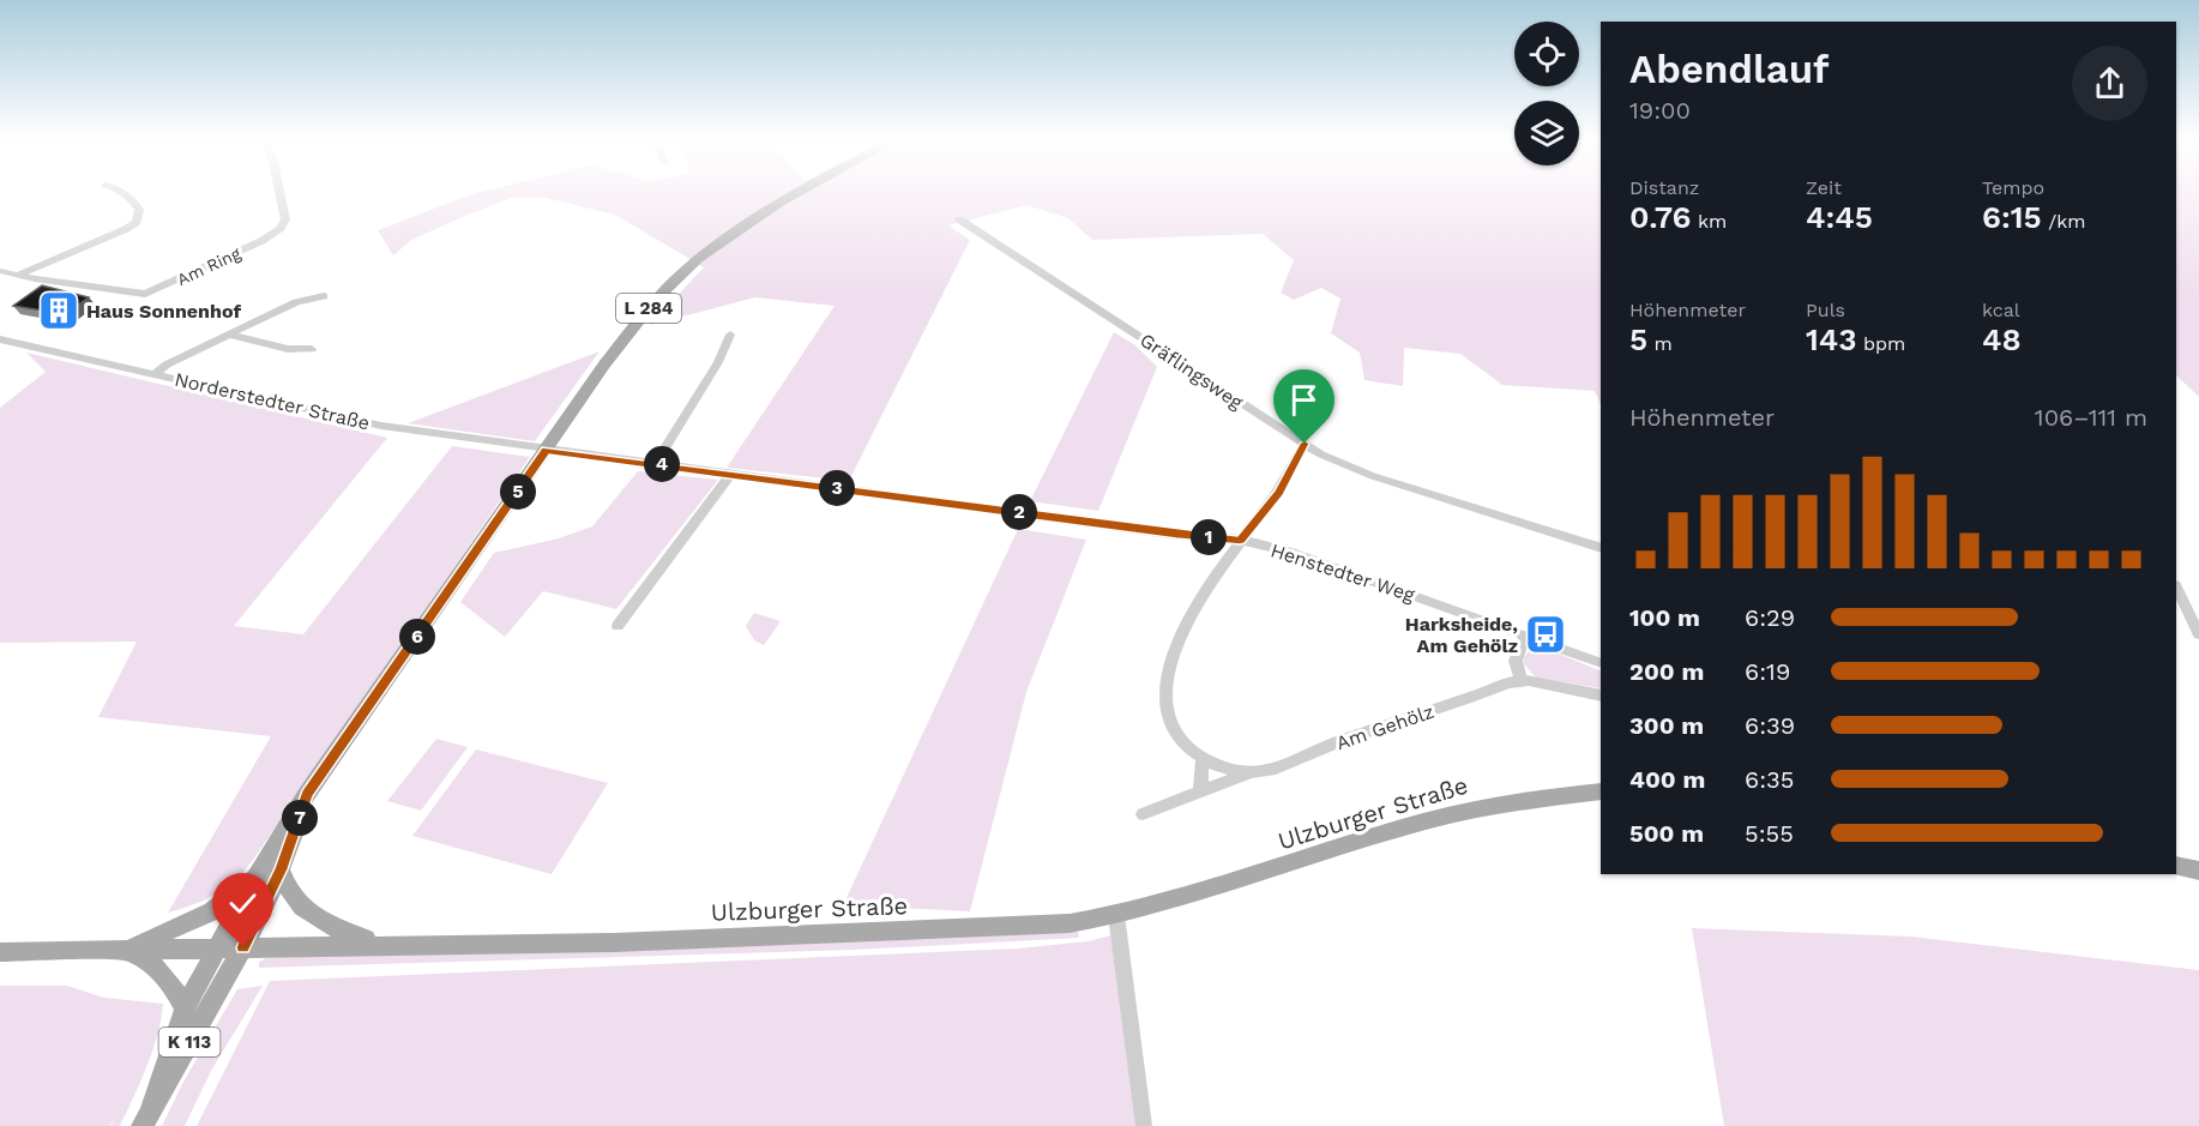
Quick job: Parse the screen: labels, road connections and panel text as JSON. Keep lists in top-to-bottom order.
{
  "streets": {
    "main road": ["L 284", "Ulzburger Straße", "K 113"],
    "street": [
      "Am Ring",
      "Gräflingsweg",
      "Norderstedter Straße",
      "Henstedter Weg",
      "Am Gehölz"
    ]
  },
  "crossings": [
    ["L 284", "Norderstedter Straße"],
    ["L 284", "Henstedter Weg"],
    ["L 284", "Ulzburger Straße"],
    ["L 284", "K 113"],
    ["Norderstedter Straße", "Henstedter Weg"],
    ["Ulzburger Straße", "K 113"]
  ],
  "places": {
    "building": ["Haus Sonnenhof"],
    "bus stop": ["Harksheide, Am Gehölz"]
  },
  "page": {
    "heading": ["Abendlauf", "19:00"],
    "stats": [
      ["Distanz", "0.76 km"],
      ["Zeit", "4:45"],
      ["Tempo", "6:15 /km"],
      ["Höhenmeter", "5 m"],
      ["Puls", "143 bpm"],
      ["kcal", "48"]
    ],
    "chart": ["Höhenmeter", "106–111 m"],
    "pins": [
      "4",
      "3",
      "5",
      "2",
      "1",
      "6",
      "7"
    ],
    "list": [
      {
        "name": "100 m",
        "note": "6:29"
      },
      {
        "name": "200 m",
        "note": "6:19"
      },
      {
        "name": "300 m",
        "note": "6:39"
      },
      {
        "name": "400 m",
        "note": "6:35"
      },
      {
        "name": "500 m",
        "note": "5:55"
      }
    ]
  }
}
